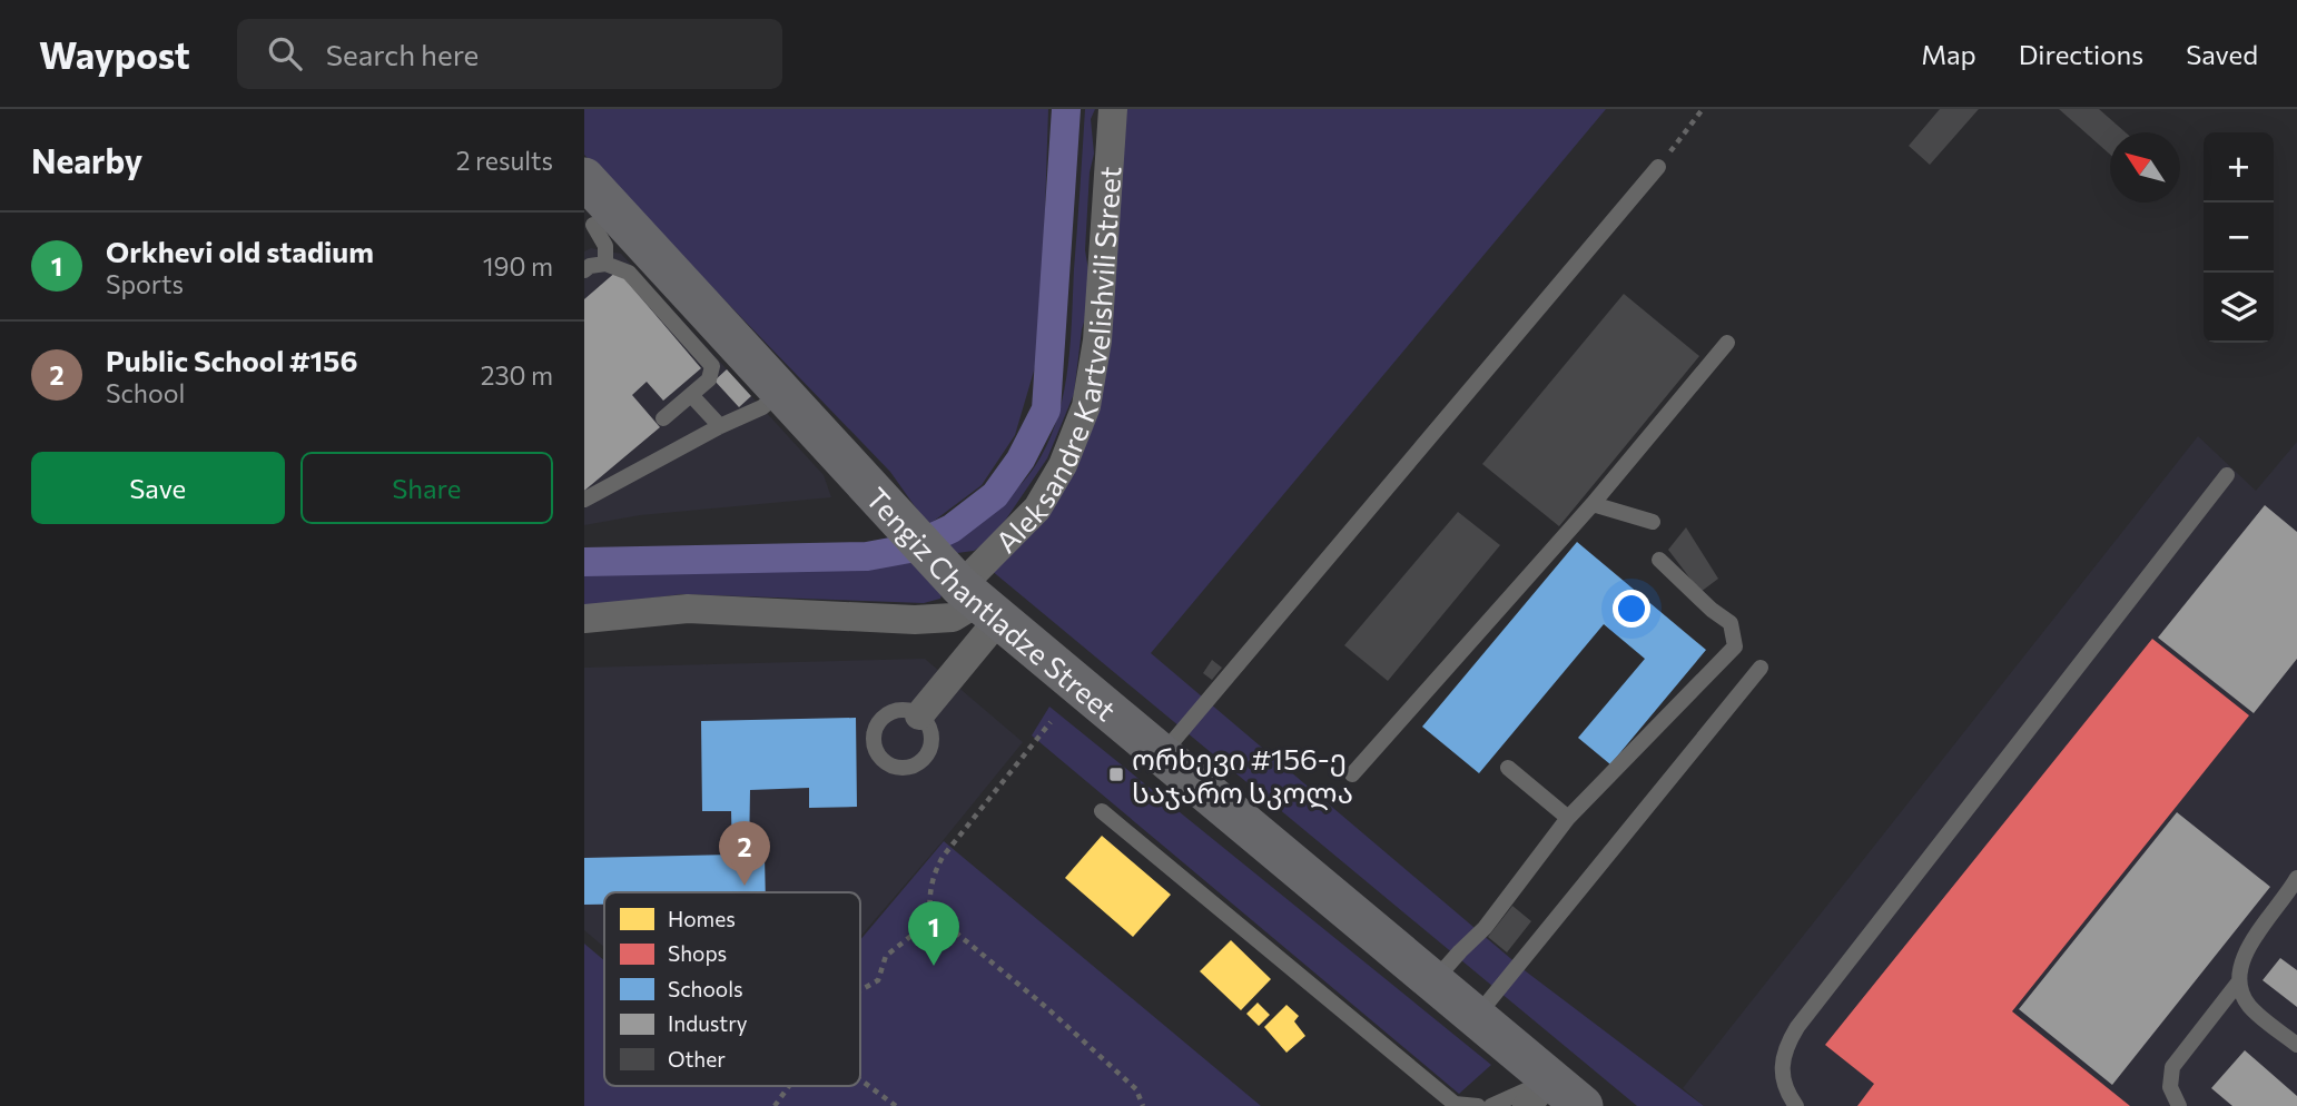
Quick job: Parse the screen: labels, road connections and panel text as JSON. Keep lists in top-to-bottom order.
{
  "streets": {
    "street": ["Aleksandre Kartvelishvili Street", "Tengiz Chantladze Street"]
  },
  "crossings": [
    ["Aleksandre Kartvelishvili Street", "Tengiz Chantladze Street"]
  ],
  "places": {
    "transit": ["ორხევი #156-ე საჯარო სკოლა"]
  },
  "legend": [
    "Homes",
    "Shops",
    "Schools",
    "Industry",
    "Other"
  ],
  "north": "top left",
  "page": {
    "header": "Waypost",
    "search": "Search here",
    "nav": ["Map", "Directions", "Saved"],
    "heading": ["Nearby", "2 results"],
    "map_buttons": ["+", "−"],
    "list": [
      {
        "mark": "1",
        "name": "Orkhevi old stadium",
        "note": "Sports",
        "value": "190 m"
      },
      {
        "mark": "2",
        "name": "Public School #156",
        "note": "School",
        "value": "230 m"
      }
    ],
    "buttons": ["Save", "Share"],
    "pins": ["2", "1"]
  }
}
